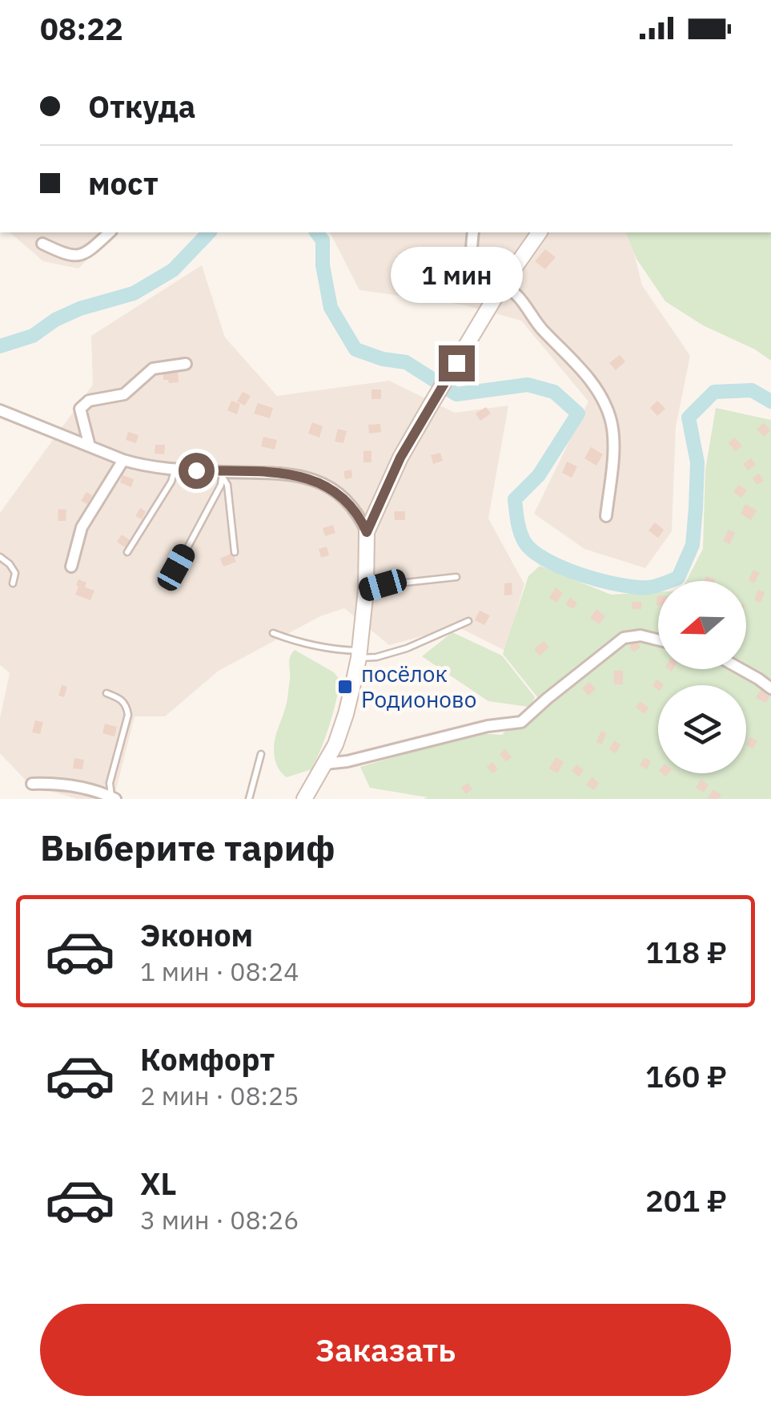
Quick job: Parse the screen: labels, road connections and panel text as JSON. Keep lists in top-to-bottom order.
{
  "places": {
    "transit": ["посёлок Родионово"]
  },
  "north": "left",
  "page": {
    "status": "08:22",
    "banner": ["Откуда", "мост"],
    "bubble": "1 мин",
    "heading": "Выберите тариф",
    "list": [
      {
        "name": "Эконом",
        "note": "1 мин · 08:24",
        "value": "118 ₽"
      },
      {
        "name": "Комфорт",
        "note": "2 мин · 08:25",
        "value": "160 ₽"
      },
      {
        "name": "XL",
        "note": "3 мин · 08:26",
        "value": "201 ₽"
      }
    ],
    "buttons": "Заказать"
  }
}
